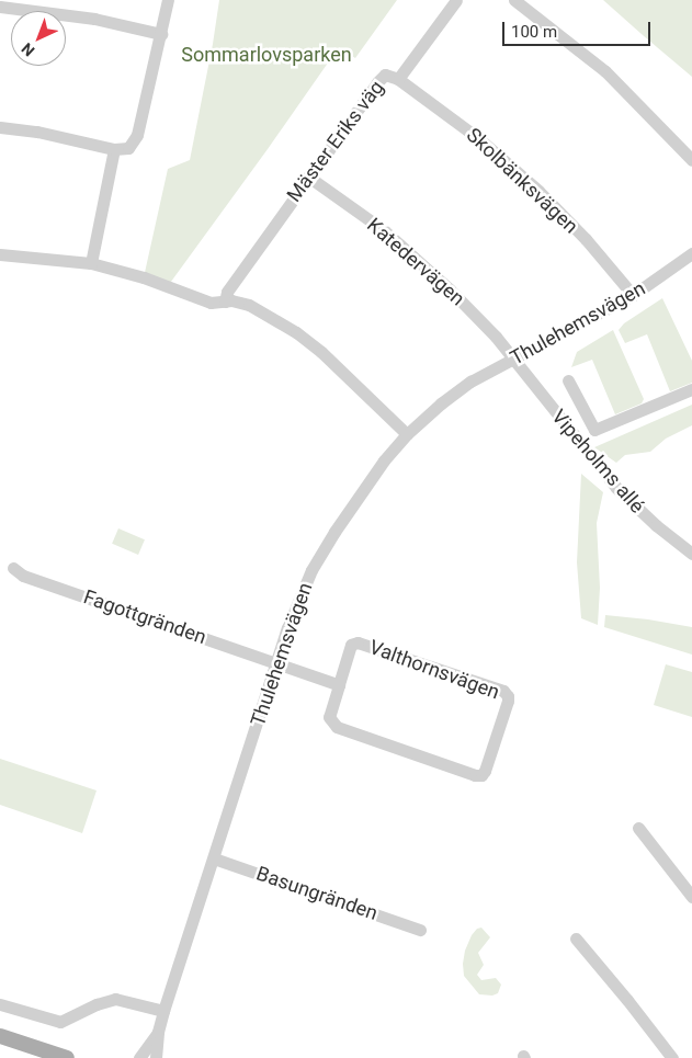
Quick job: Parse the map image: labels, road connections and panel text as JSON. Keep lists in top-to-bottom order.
{
  "streets": {
    "street": [
      "Mäster Eriks väg",
      "Skolbänksvägen",
      "Katedervägen",
      "Thulehemsvägen",
      "Vipeholms allé",
      "Fagottgränden",
      "Valthornsvägen",
      "Basungränden"
    ]
  },
  "crossings": [
    ["Mäster Eriks väg", "Skolbänksvägen"],
    ["Mäster Eriks väg", "Katedervägen"],
    ["Skolbänksvägen", "Thulehemsvägen"],
    ["Katedervägen", "Thulehemsvägen"],
    ["Katedervägen", "Vipeholms allé"],
    ["Thulehemsvägen", "Vipeholms allé"],
    ["Thulehemsvägen", "Fagottgränden"],
    ["Thulehemsvägen", "Basungränden"]
  ],
  "parks": ["Sommarlovsparken"],
  "scale_bar": "100 m",
  "north": "bottom left"
}
